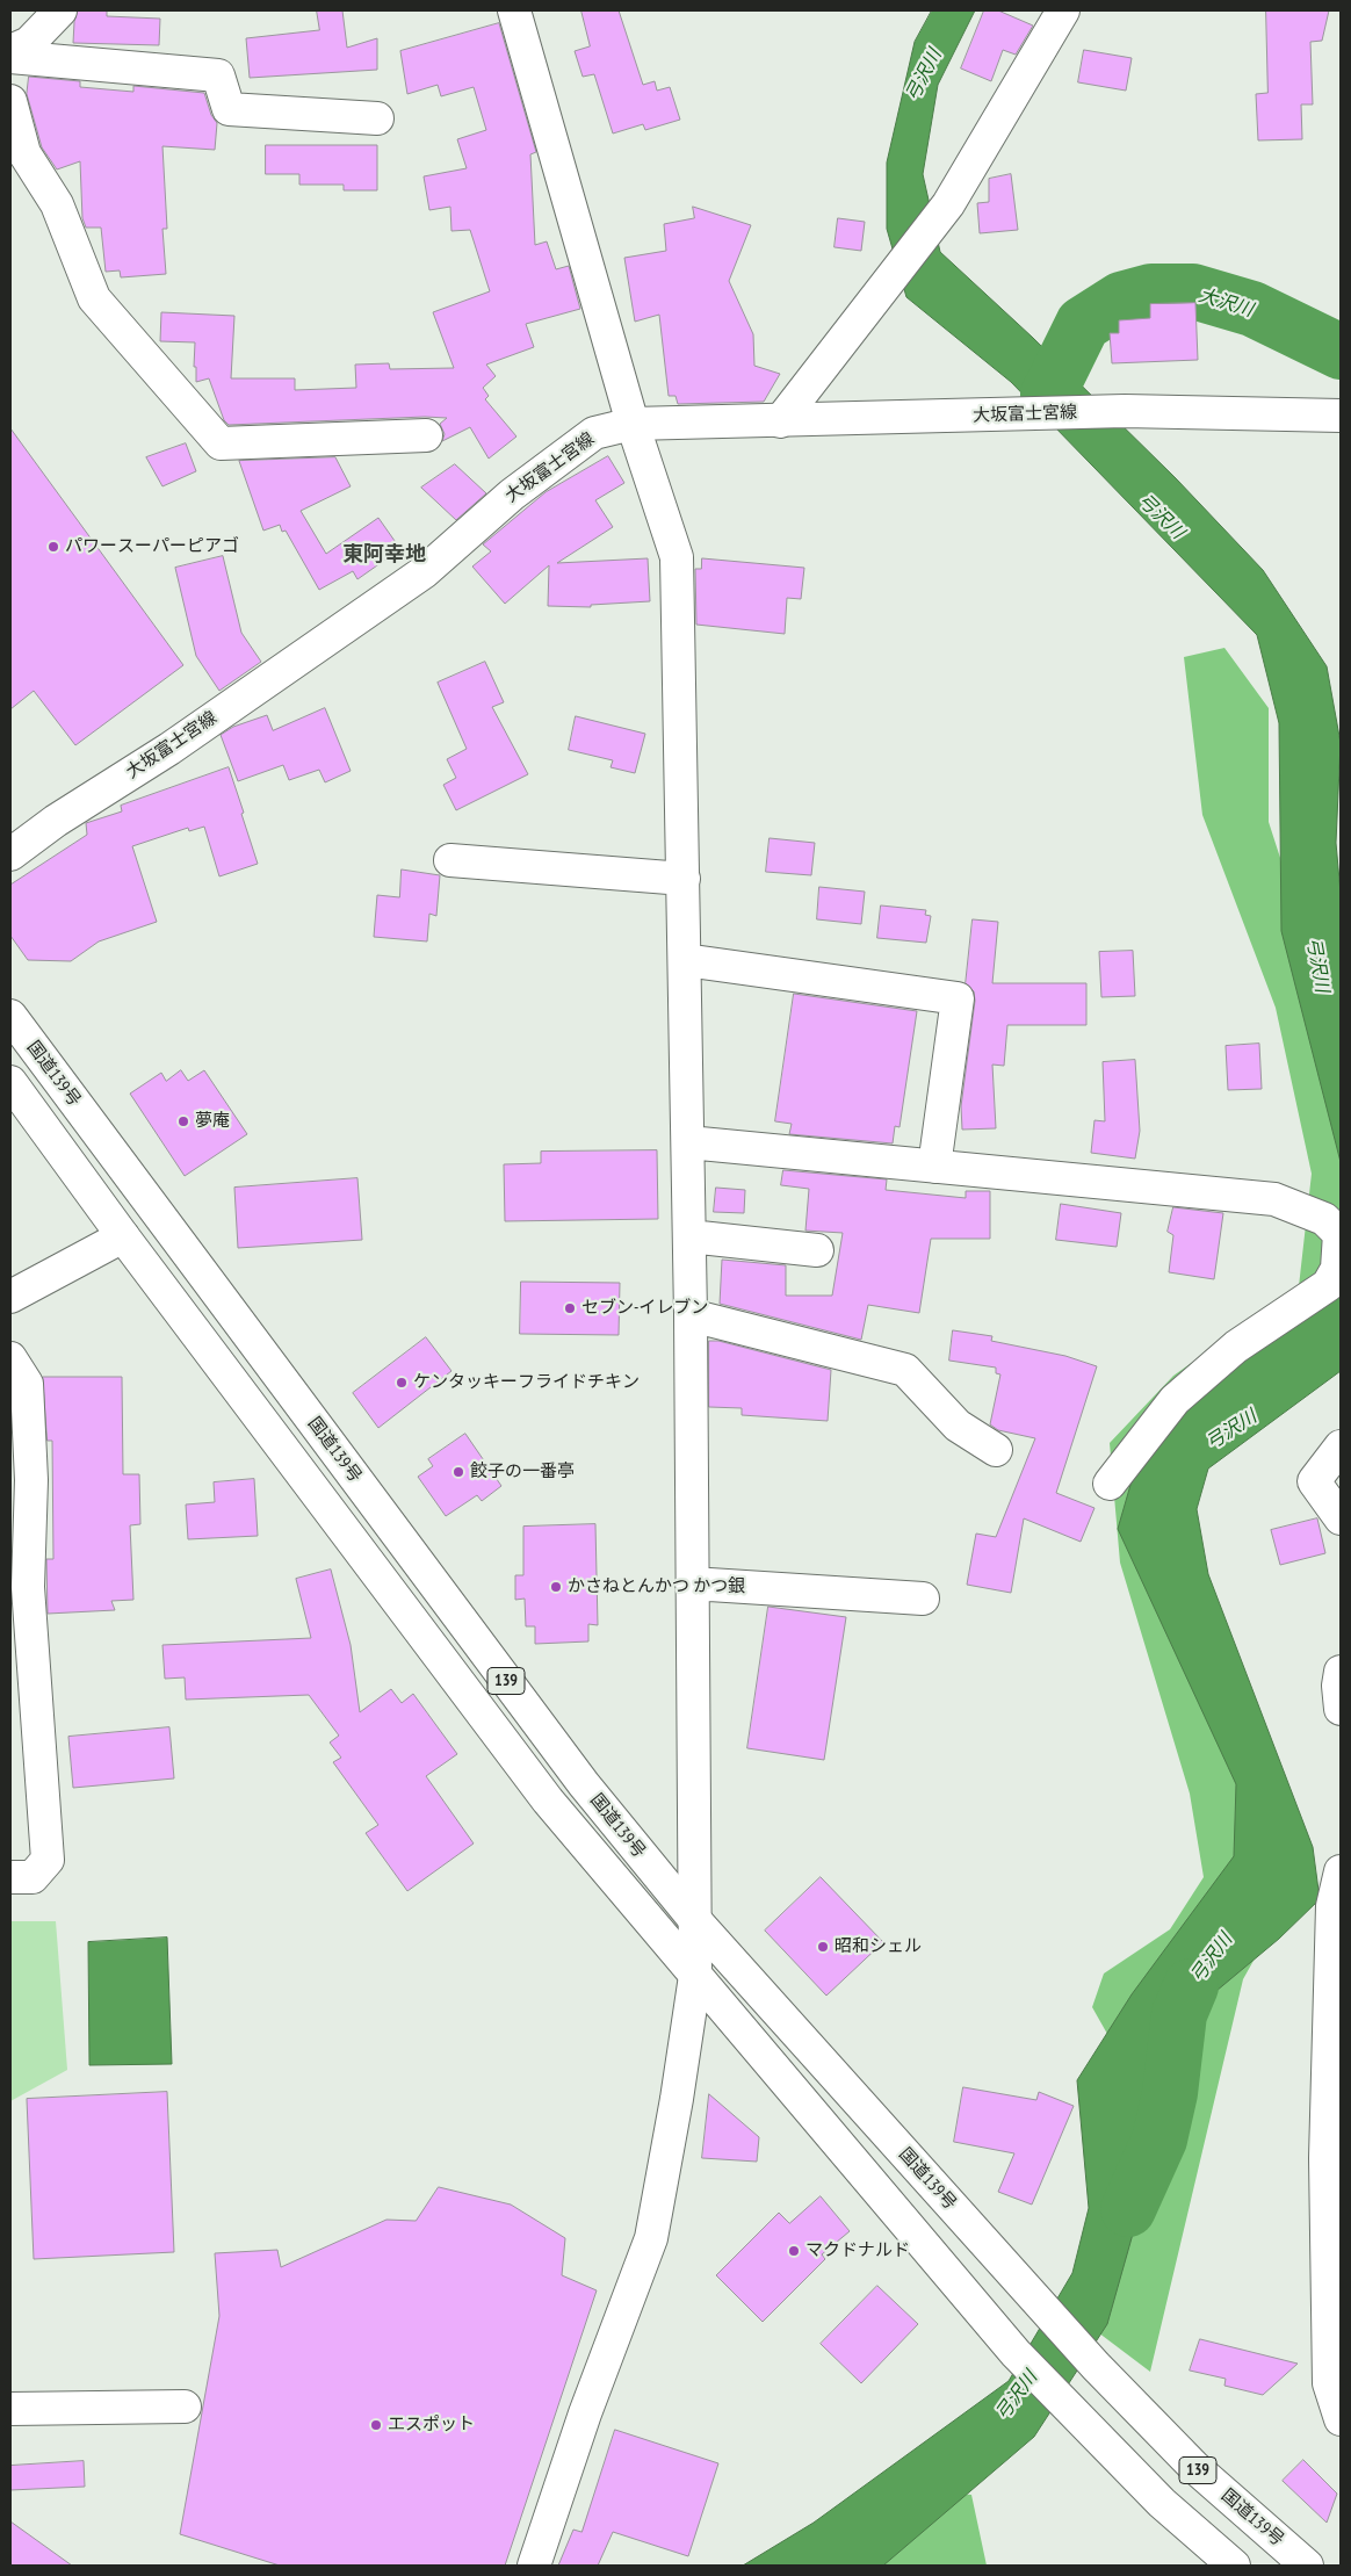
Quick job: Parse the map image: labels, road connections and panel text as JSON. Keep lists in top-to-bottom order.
{
  "streets": {
    "main road": ["大坂富士宮線", "国道139号", "139"]
  },
  "districts": ["東阿幸地"],
  "water": ["弓沢川", "大沢川"],
  "places": [
    "パワースーパーピアゴ",
    "夢庵",
    "セブン-イレブン",
    "ケンタッキーフライドチキン",
    "餃子の一番亭",
    "かさねとんかつ かつ銀",
    "昭和シェル",
    "マクドナルド",
    "エスポット"
  ]
}
